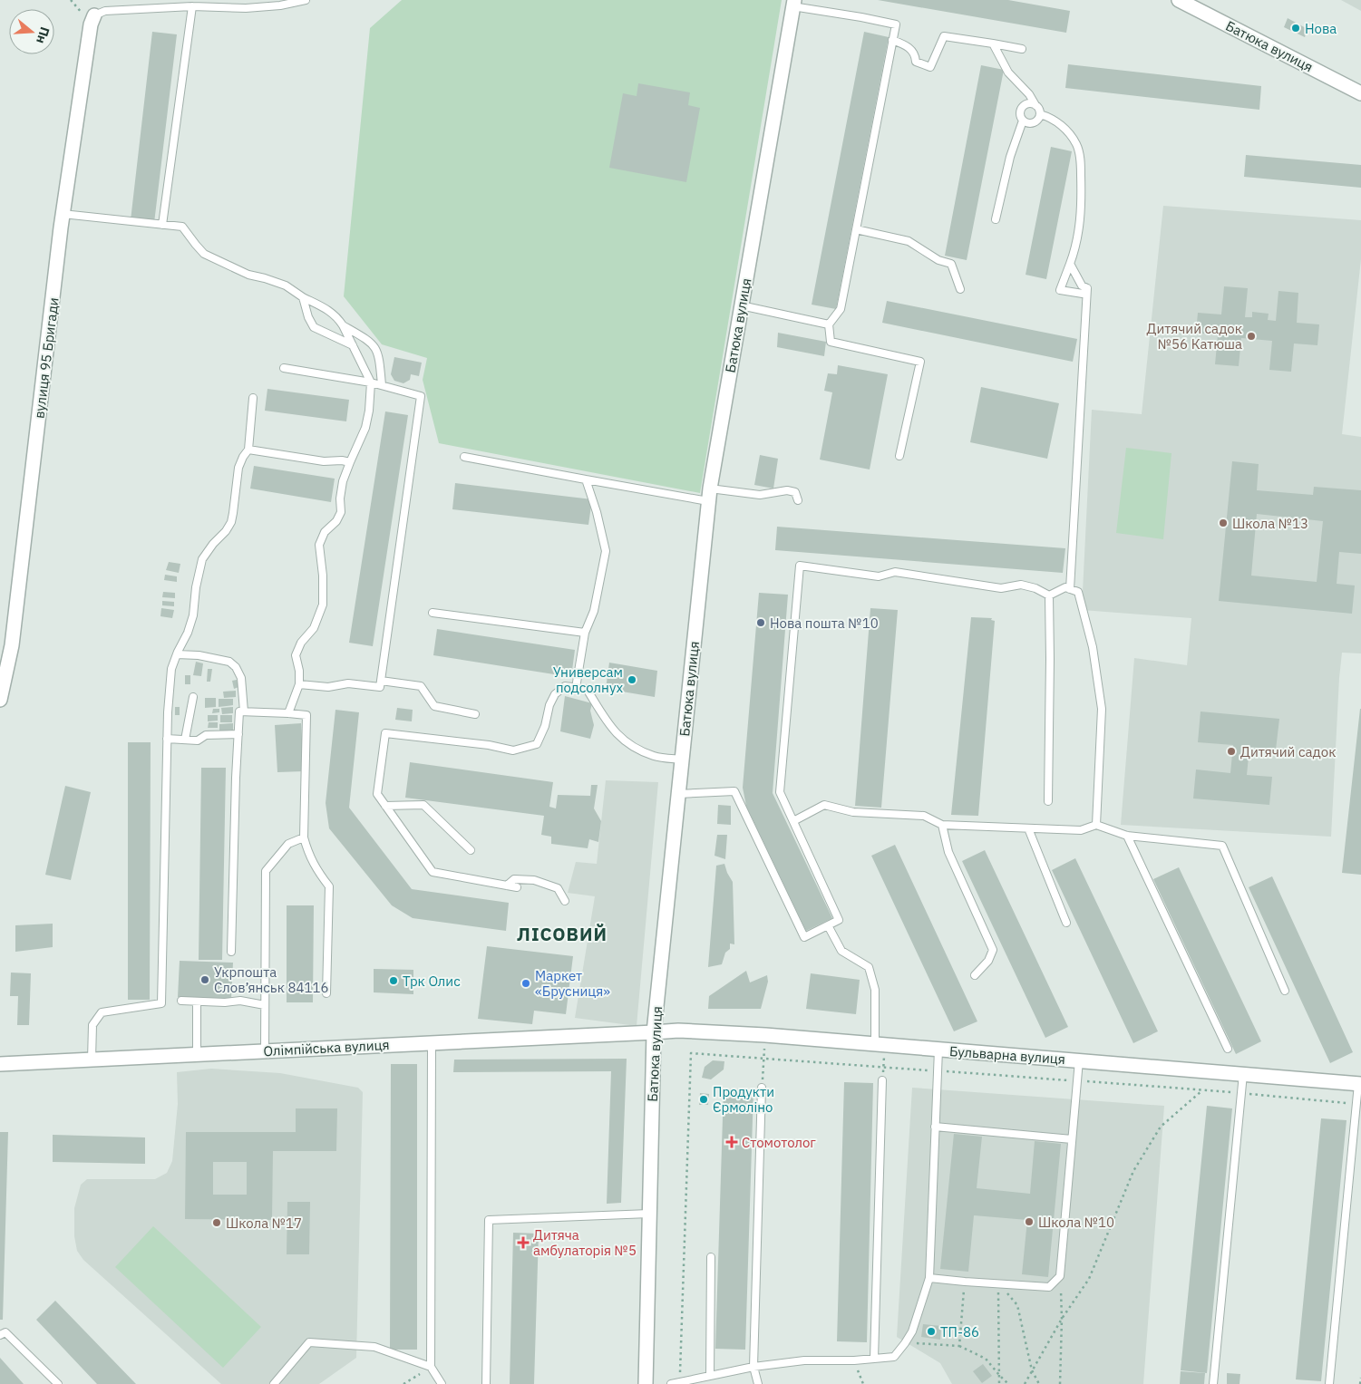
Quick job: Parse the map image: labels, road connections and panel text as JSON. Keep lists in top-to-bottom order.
{
  "streets": {
    "street": [
      "Батюка вулиця",
      "вулиця 95 Бригади",
      "Олімпійська вулиця",
      "Бульварна вулиця"
    ]
  },
  "crossings": [
    ["Батюка вулиця", "Олімпійська вулиця"],
    ["Батюка вулиця", "Бульварна вулиця"],
    ["Олімпійська вулиця", "Бульварна вулиця"]
  ],
  "districts": ["ЛІСОВИЙ"],
  "places": {
    "other": [
      "Нова",
      "Дитячий садок №56 Катюша",
      "Школа №13",
      "Нова пошта №10",
      "Универсам подсолнух",
      "Дитячий садок",
      "Укрпошта Слов’янськ 84116",
      "Трк Олис",
      "Маркет «Брусниця»",
      "Продукти Єрмоліно",
      "Школа №10",
      "Школа №17",
      "ТП-86"
    ],
    "health": ["Стомотолог", "Дитяча амбулаторія №5"]
  },
  "north": "right"
}
